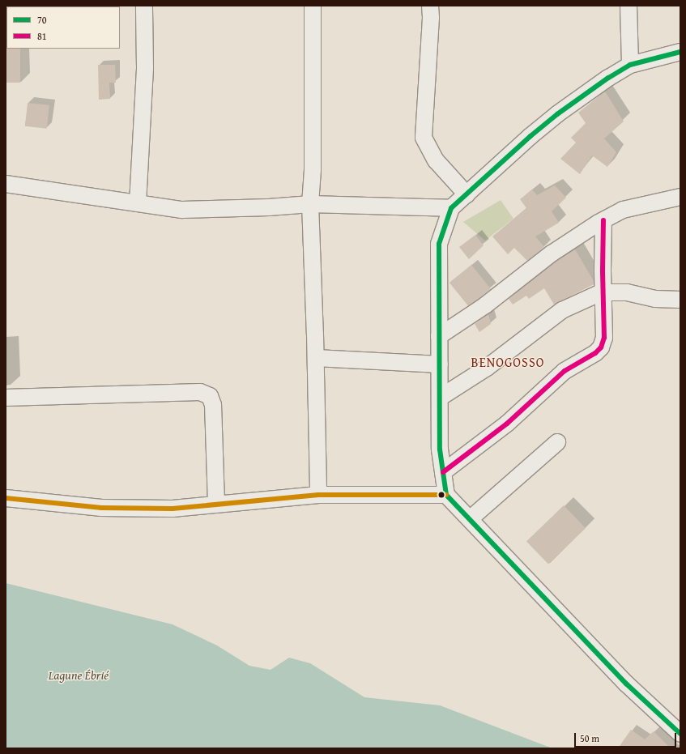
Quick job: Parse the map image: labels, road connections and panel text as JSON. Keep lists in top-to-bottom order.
{
  "districts": ["BENOGOSSO"],
  "water": ["Lagune Ébrié"],
  "lines": ["transit line 70", "transit line 81"],
  "legend": ["70", "81"],
  "scale_bar": "50 m"
}
